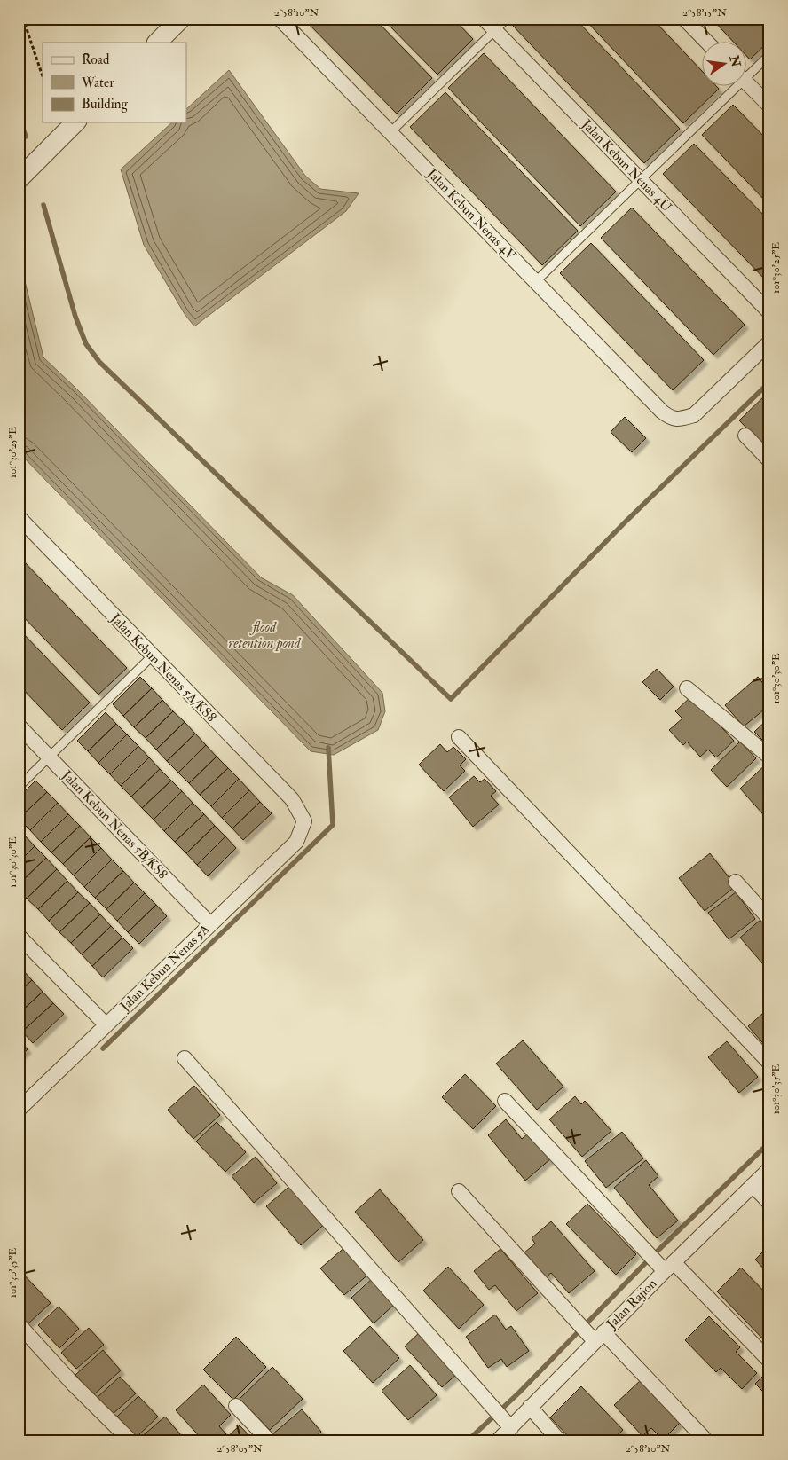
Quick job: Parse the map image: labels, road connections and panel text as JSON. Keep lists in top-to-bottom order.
{
  "streets": {
    "street": [
      "Jalan Kebun Nenas 4U",
      "Jalan Kebun Nenas 4V",
      "Jalan Kebun Nenas 5A/KS8",
      "Jalan Kebun Nenas 5B/KS8",
      "Jalan Kebun Nenas 5A",
      "Jalan Rajion"
    ]
  },
  "crossings": [
    ["Jalan Kebun Nenas 5A/KS8", "Jalan Kebun Nenas 5A"],
    ["Jalan Kebun Nenas 5B/KS8", "Jalan Kebun Nenas 5A"]
  ],
  "water": ["flood retention pond"],
  "legend": ["Road", "Water", "Building"],
  "north": "right",
  "coordinates": [
    "2°58'10\"N",
    "2°58'15\"N",
    "101°30'25\"E",
    "101°30'30\"E",
    "101°30'35\"E",
    "2°58'05\"N"
  ]
}
